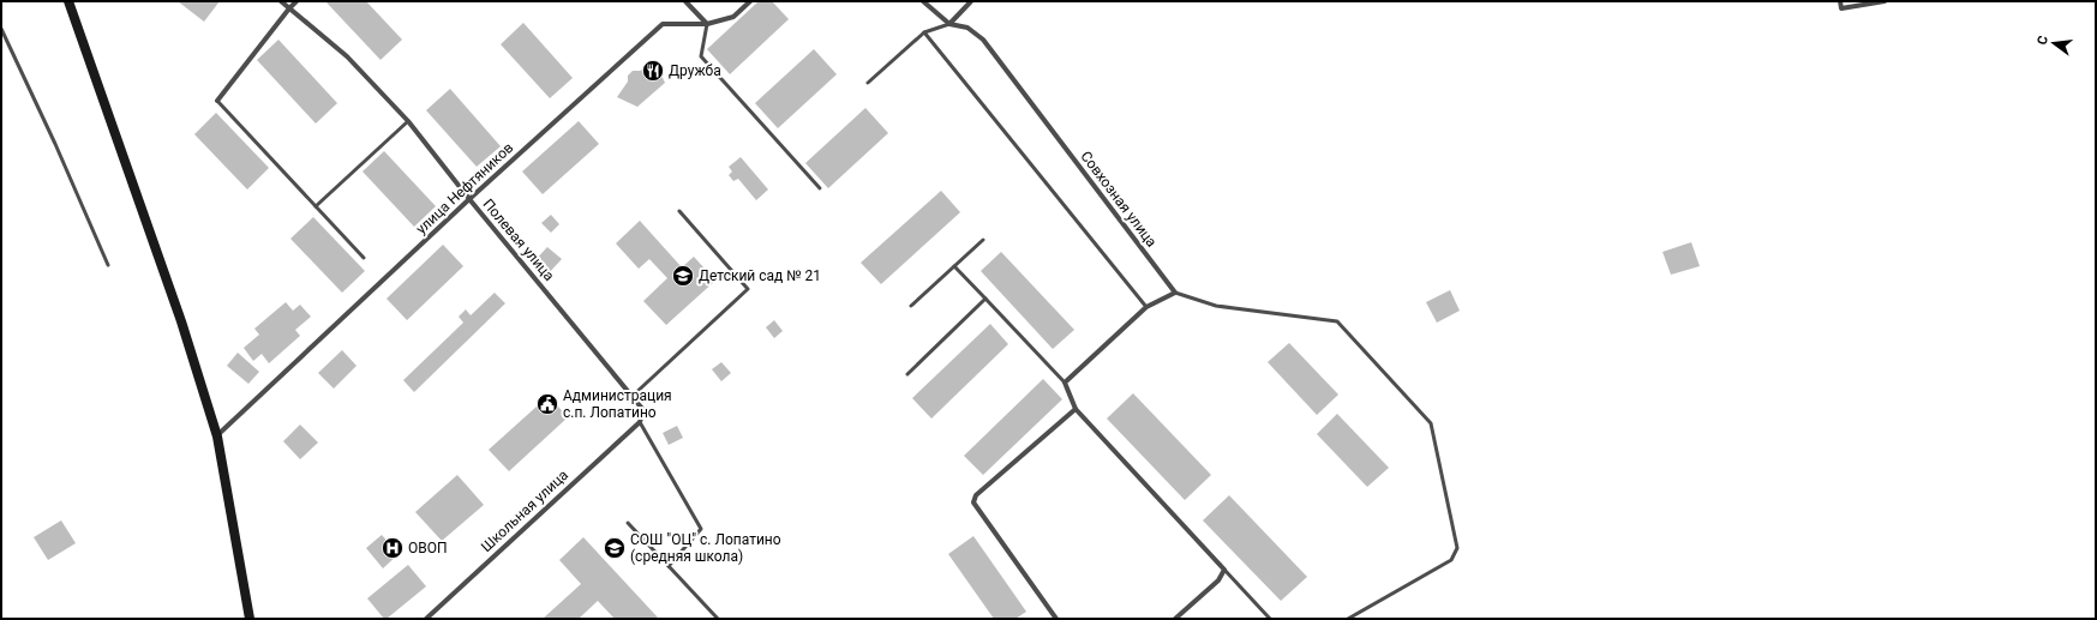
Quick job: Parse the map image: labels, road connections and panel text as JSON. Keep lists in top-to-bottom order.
{
  "streets": {
    "street": [
      "улица Нефтяников",
      "Совхозная улица",
      "Полевая улица",
      "Школьная улица"
    ]
  },
  "crossings": [
    ["улица Нефтяников", "Полевая улица"],
    ["Полевая улица", "Школьная улица"]
  ],
  "places": {
    "restaurant": ["Дружба"],
    "school or university": ["Детский сад № 21", "СОШ \"ОЦ\" с. Лопатино (средняя школа)"],
    "public building": ["Администрация с.п. Лопатино"],
    "hospital": ["ОВОП"]
  },
  "north": "left"
}
